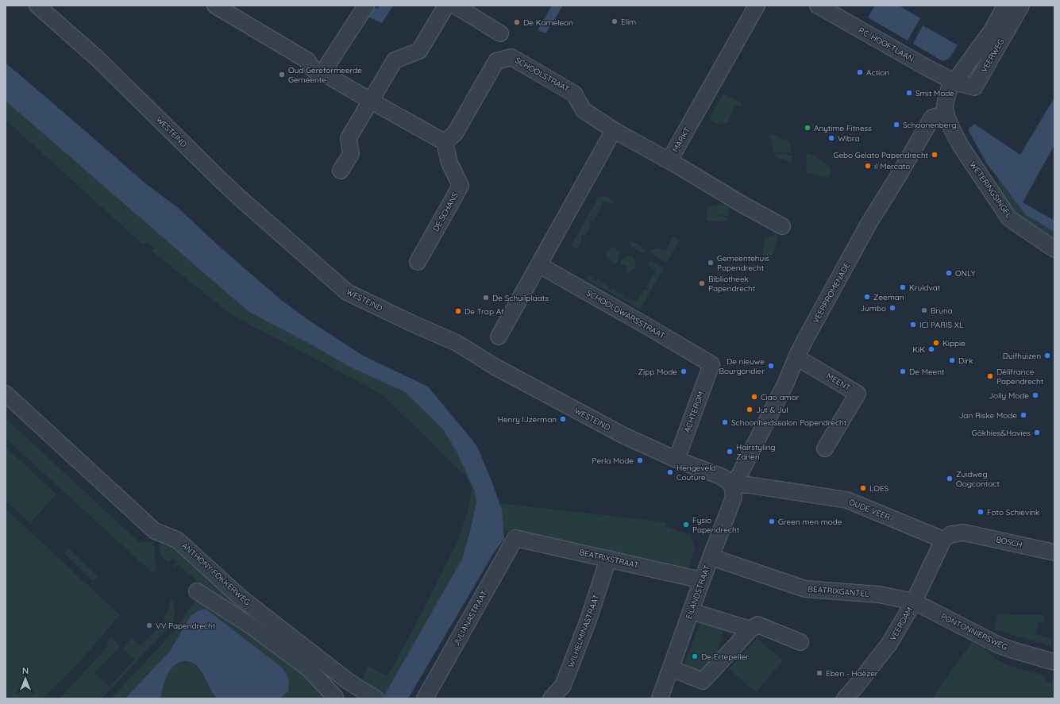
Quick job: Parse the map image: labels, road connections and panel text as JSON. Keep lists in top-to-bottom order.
{
  "streets": {
    "street": [
      "P.C. HOOFTLAAN",
      "VEERWEG",
      "SCHOOLSTRAAT",
      "WESTEIND",
      "MARKT",
      "WETERINGSINGEL",
      "DE SCHANS",
      "VEERPROMENADE",
      "SCHOOLDWARSSTRAAT",
      "MEENT",
      "ACHTEROM",
      "OUDE VEER",
      "BOSCH",
      "BEATRIXSTRAAT",
      "ANTHONY FOKKERWEG",
      "BEATRIXGANTEL",
      "EILANDSTRAAT",
      "JULIANASTRAAT",
      "VEERDAM",
      "WILHELMINASTRAAT",
      "PONTONNIERSWEG"
    ]
  },
  "crossings": [
    ["P.C. HOOFTLAAN", "VEERWEG"],
    ["VEERWEG", "WETERINGSINGEL"],
    ["VEERWEG", "VEERPROMENADE"],
    ["SCHOOLSTRAAT", "MARKT"],
    ["SCHOOLSTRAAT", "DE SCHANS"],
    ["WESTEIND", "VEERPROMENADE"],
    ["WESTEIND", "ACHTEROM"],
    ["WESTEIND", "OUDE VEER"],
    ["WESTEIND", "EILANDSTRAAT"],
    ["WETERINGSINGEL", "VEERPROMENADE"],
    ["VEERPROMENADE", "MEENT"],
    ["VEERPROMENADE", "OUDE VEER"],
    ["VEERPROMENADE", "EILANDSTRAAT"],
    ["SCHOOLDWARSSTRAAT", "ACHTEROM"],
    ["OUDE VEER", "BOSCH"],
    ["OUDE VEER", "EILANDSTRAAT"],
    ["OUDE VEER", "VEERDAM"],
    ["BOSCH", "VEERDAM"],
    ["BEATRIXSTRAAT", "EILANDSTRAAT"],
    ["BEATRIXSTRAAT", "JULIANASTRAAT"],
    ["BEATRIXSTRAAT", "WILHELMINASTRAAT"],
    ["BEATRIXGANTEL", "EILANDSTRAAT"],
    ["BEATRIXGANTEL", "VEERDAM"],
    ["BEATRIXGANTEL", "PONTONNIERSWEG"],
    ["VEERDAM", "PONTONNIERSWEG"]
  ],
  "places": [
    "Elim",
    "De Kameleon",
    "Action",
    "Oud Gereformeerde Gemeente",
    "Smit Mode",
    "Schoonenberg",
    "Anytime Fitness",
    "Wibra",
    "Gebo Gelato Papendrecht",
    "il Mercato",
    "Gemeentehuis Papendrecht",
    "ONLY",
    "Bibliotheek Papendrecht",
    "Kruidvat",
    "Zeeman",
    "De Schuilplaats",
    "Jumbo",
    "Bruna",
    "De Trap Af",
    "ICI PARIS XL",
    "Kippie",
    "KiK",
    "Duifhuizen",
    "Dirk",
    "De nieuwe Bourgondier",
    "Zipp Mode",
    "De Meent",
    "Délifrance Papendrecht",
    "Jolly Mode",
    "Ciao amor",
    "Jut & Jul",
    "Jan Riske Mode",
    "Henry IJzerman",
    "Schoonheidssalon Papendrecht",
    "Gökhies&Havies",
    "Hairstyling Zanen",
    "Perla Mode",
    "Hengeveld Couture",
    "Zuidweg Oogcontact",
    "LOES",
    "Foto Schievink",
    "Green men mode",
    "Fysio Papendrecht",
    "VV Papendrecht",
    "De Ertepeller",
    "Eben - Haëzer"
  ],
  "north": "top"
}
